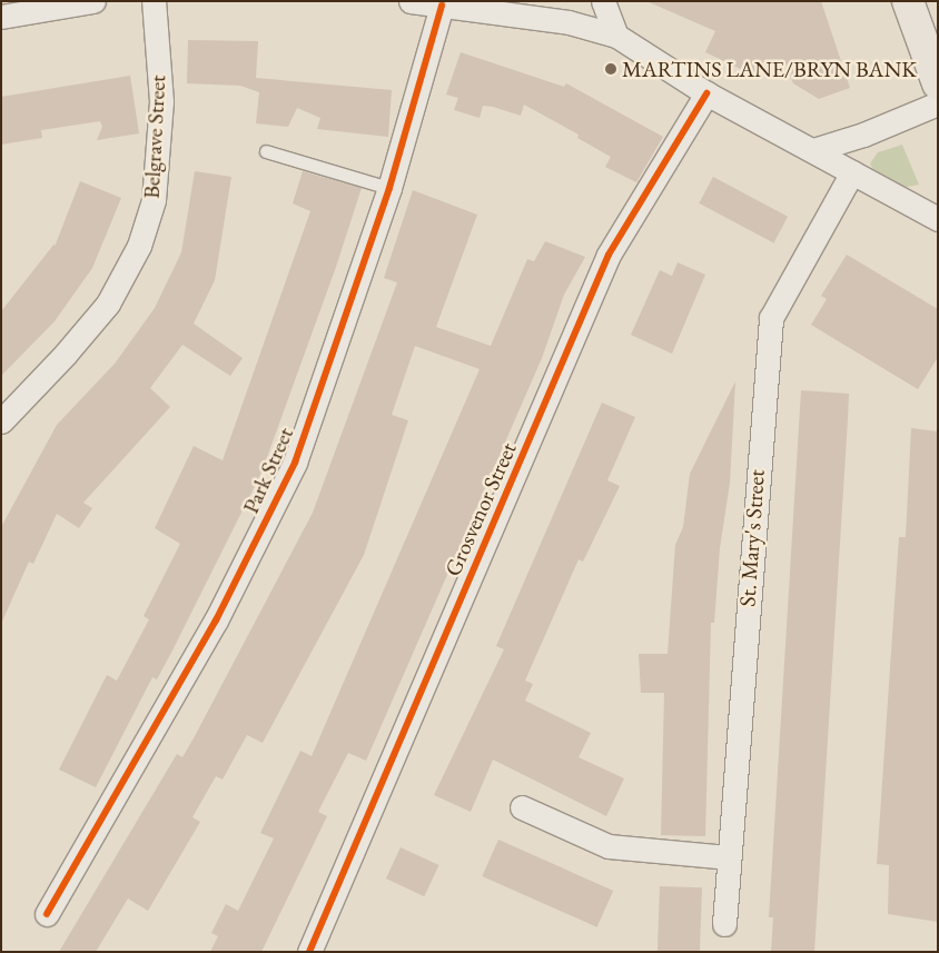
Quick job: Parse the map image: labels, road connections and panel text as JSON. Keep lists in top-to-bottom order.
{
  "streets": {
    "street": [
      "Belgrave Street",
      "Park Street",
      "Grosvenor Street",
      "St. Mary's Street"
    ]
  },
  "places": ["MARTINS LANE/BRYN BANK"]
}
